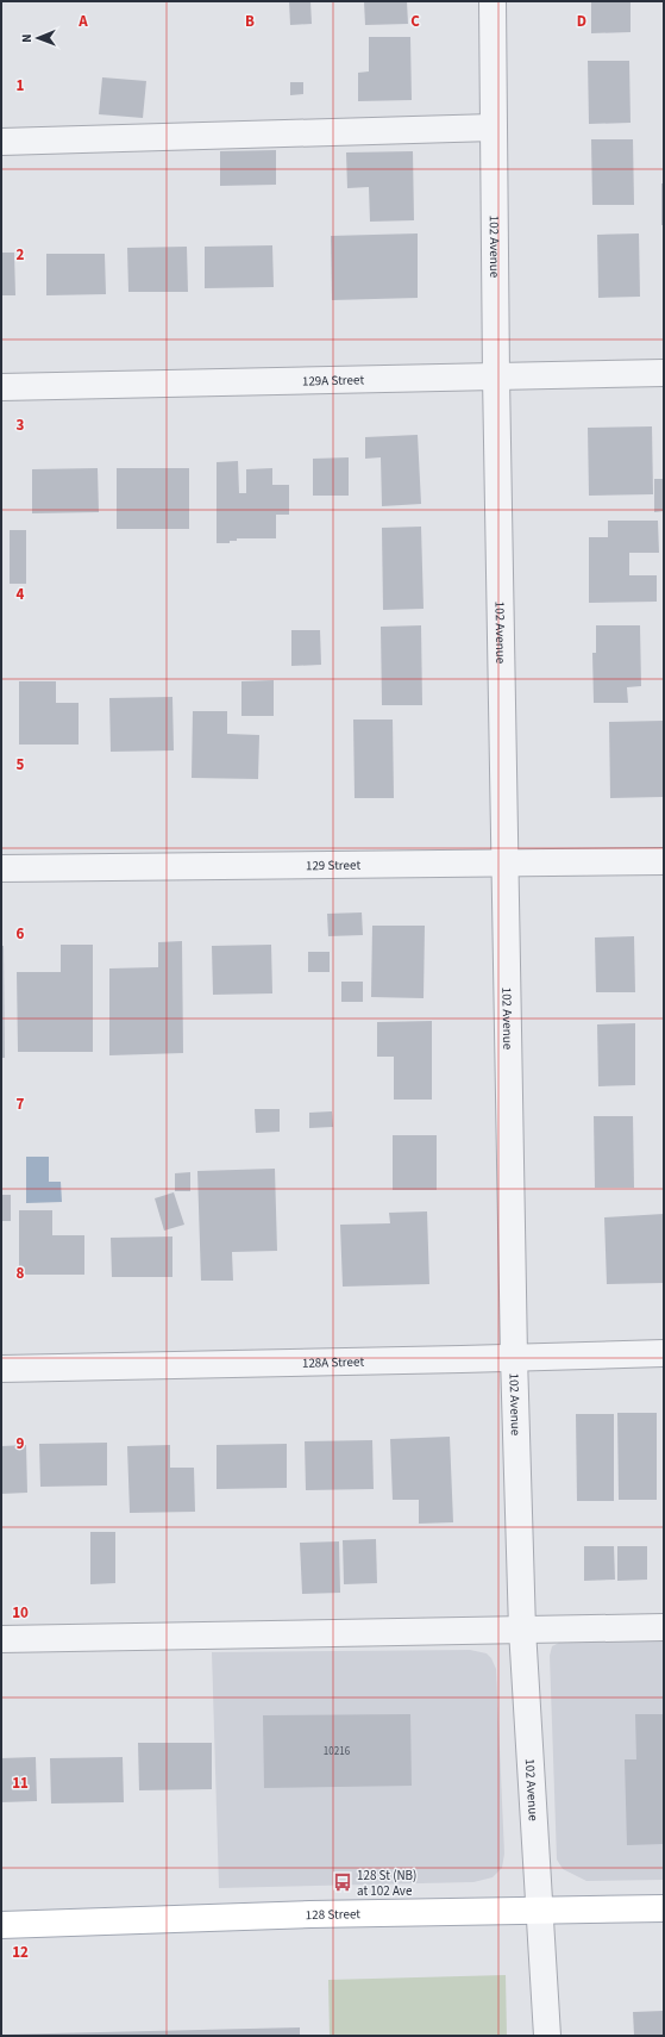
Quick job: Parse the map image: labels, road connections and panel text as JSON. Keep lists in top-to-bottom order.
{
  "streets": {
    "main road": ["128 Street"],
    "street": [
      "102 Avenue",
      "129A Street",
      "129 Street",
      "128A Street"
    ]
  },
  "crossings": [
    ["102 Avenue", "129A Street"],
    ["102 Avenue", "129 Street"],
    ["102 Avenue", "128A Street"],
    ["102 Avenue", "128 Street"]
  ],
  "places": {
    "bus stop": ["128 St (NB) at 102 Ave"]
  },
  "house_numbers": ["10216"],
  "north": "left",
  "grid": {
    "columns": [
      "A",
      "B",
      "C",
      "D"
    ],
    "rows": [
      "1",
      "2",
      "3",
      "4",
      "5",
      "6",
      "7",
      "8",
      "9",
      "10",
      "11",
      "12"
    ]
  }
}
